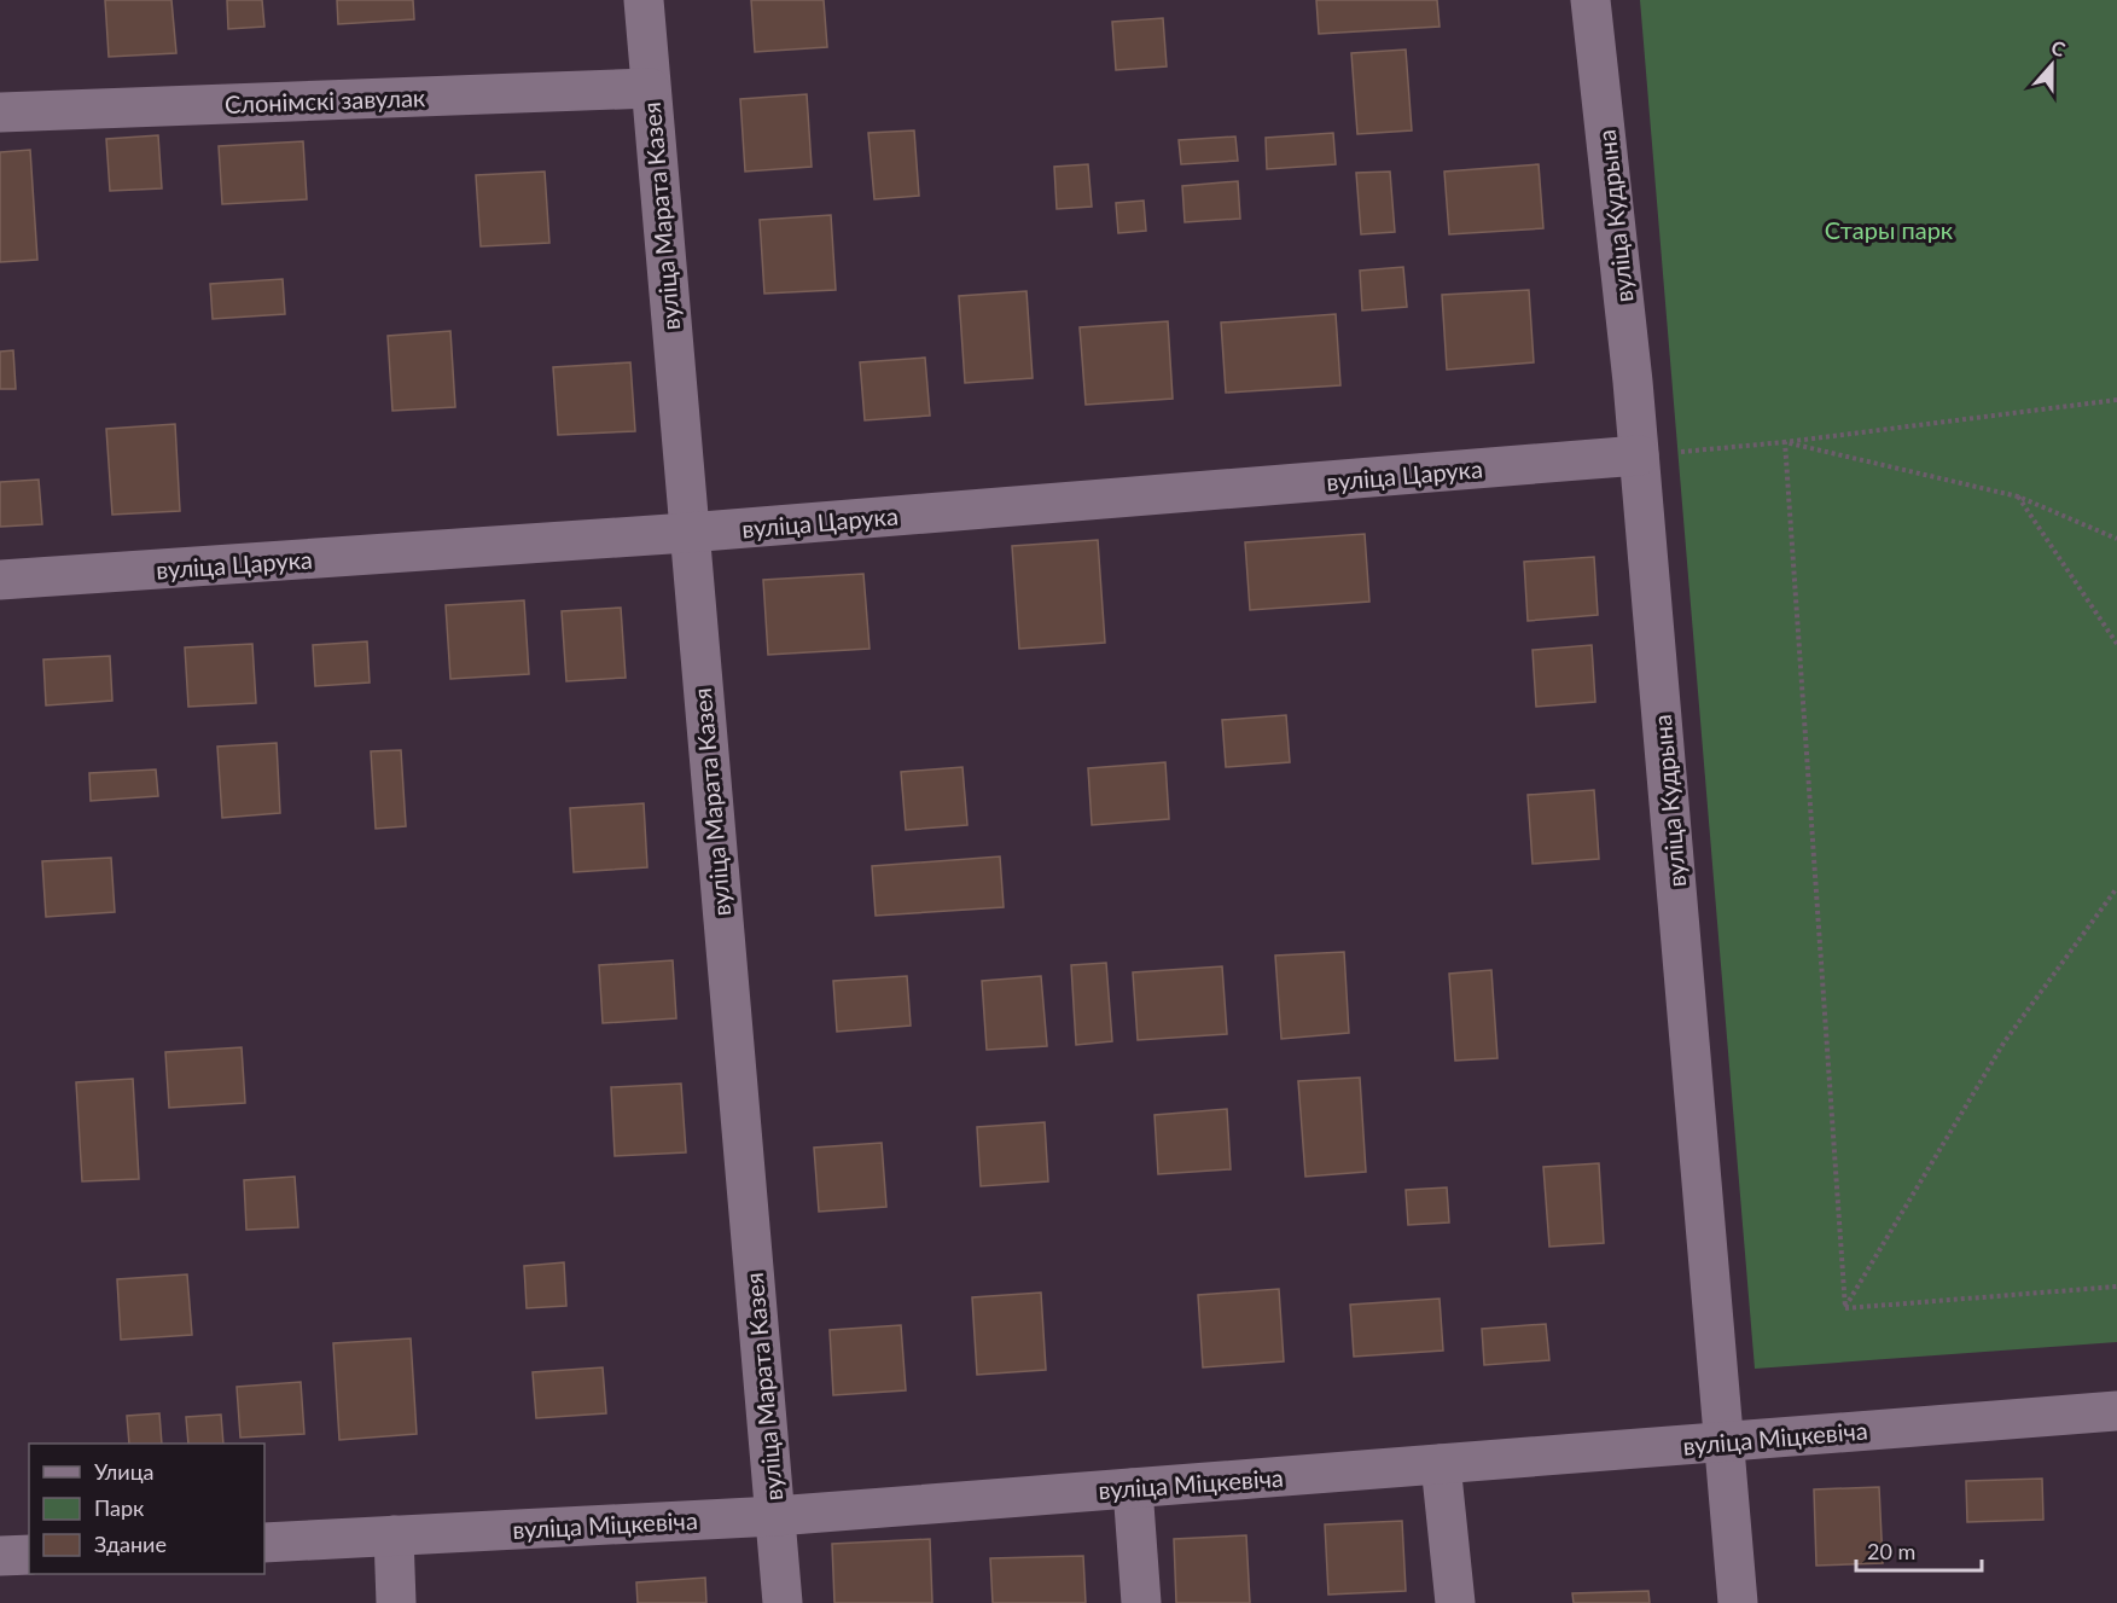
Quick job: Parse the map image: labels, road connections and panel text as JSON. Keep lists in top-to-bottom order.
{
  "streets": {
    "street": [
      "Слонімскі завулак",
      "вуліца Марата Казея",
      "вуліца Кудрына",
      "вуліца Царука",
      "вуліца Міцкевіча"
    ]
  },
  "crossings": [
    ["Слонімскі завулак", "вуліца Марата Казея"],
    ["вуліца Марата Казея", "вуліца Царука"],
    ["вуліца Марата Казея", "вуліца Міцкевіча"],
    ["вуліца Кудрына", "вуліца Царука"],
    ["вуліца Кудрына", "вуліца Міцкевіча"]
  ],
  "parks": ["Стары парк"],
  "legend": ["Улица", "Парк", "Здание"],
  "scale_bar": "20 m",
  "north": "top"
}
